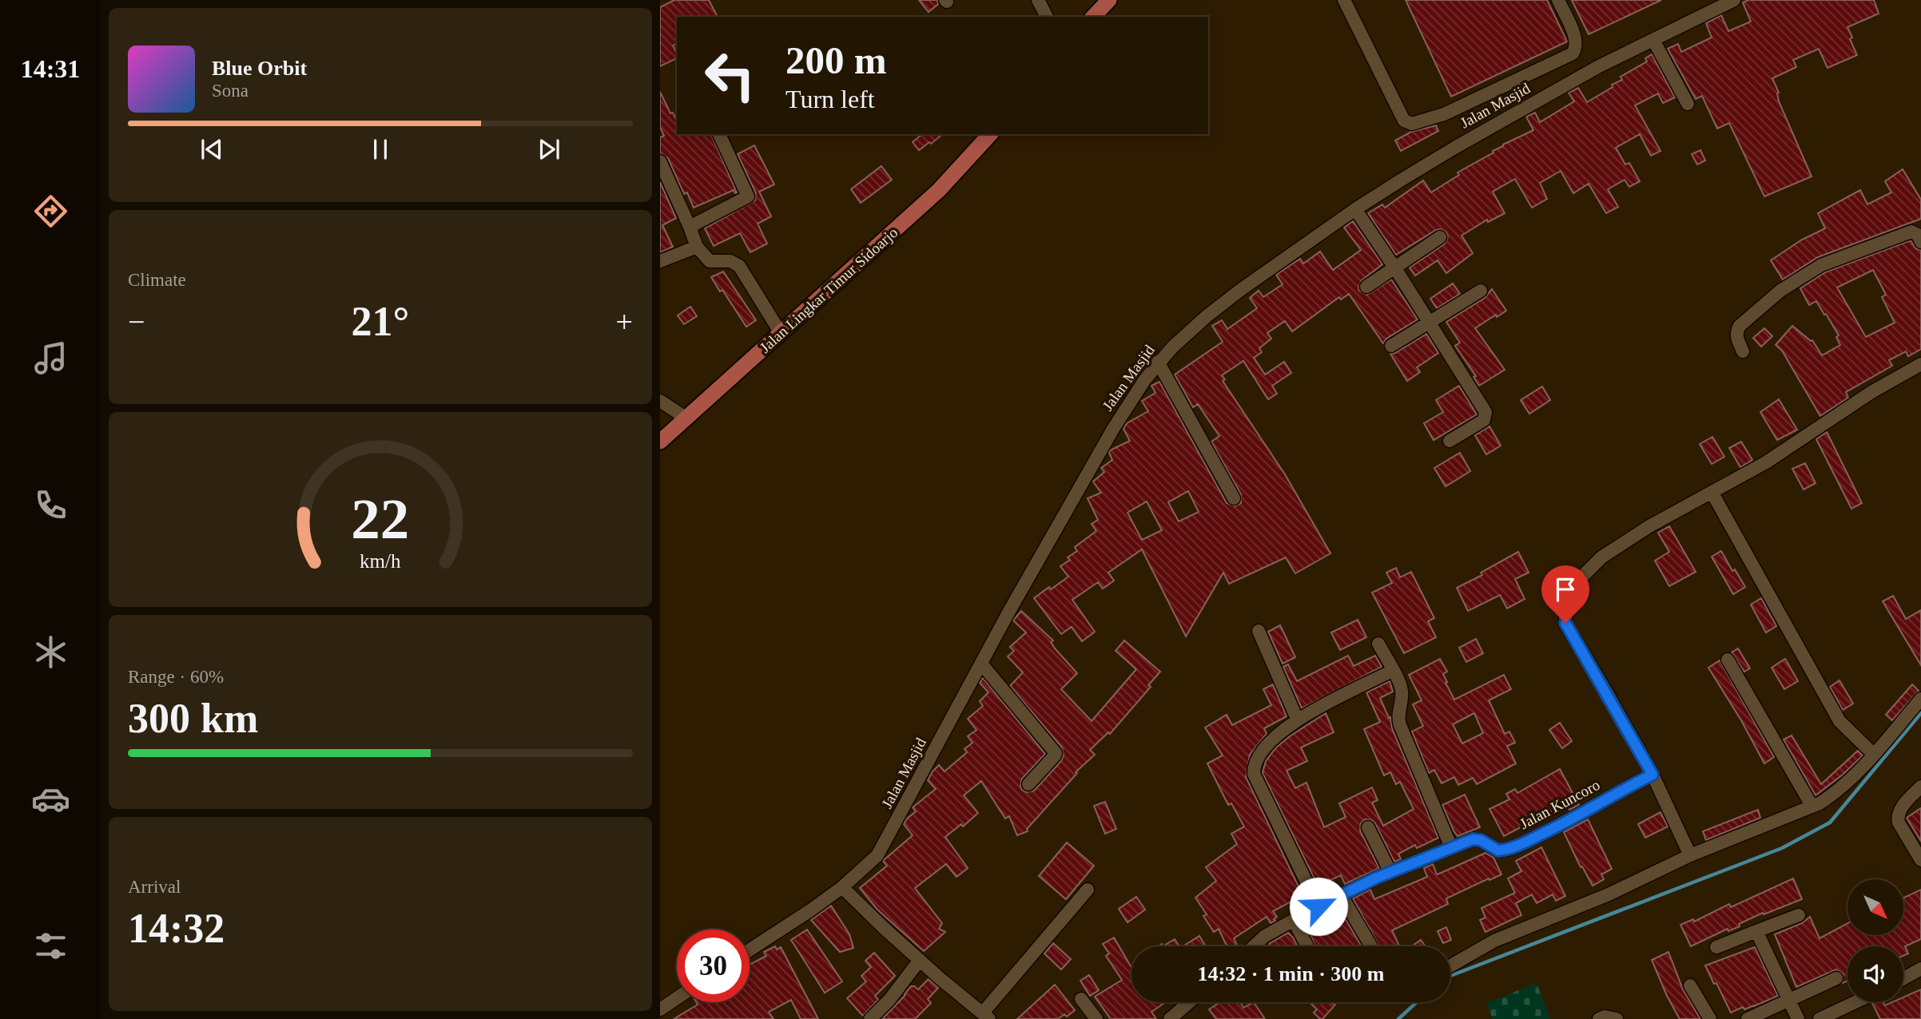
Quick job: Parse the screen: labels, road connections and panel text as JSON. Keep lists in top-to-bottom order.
{
  "streets": {
    "main road": ["Jalan Lingkar Timur Sidoarjo"],
    "street": ["Jalan Masjid", "Jalan Kuncoro"]
  },
  "north": "bottom right",
  "page": {
    "tabs": "14:31",
    "turn": ["200 m", "Turn left"],
    "song": ["Blue Orbit", "Sona"],
    "tile": [
      "Climate",
      ["Range · 60%", "300 km"],
      ["Arrival", "14:32"]
    ],
    "heat": ["−", "21°", "+"],
    "limit": "30",
    "trip": "14:32 · 1 min · 300 m",
    "gauge": ["22", "km/h"]
  }
}
